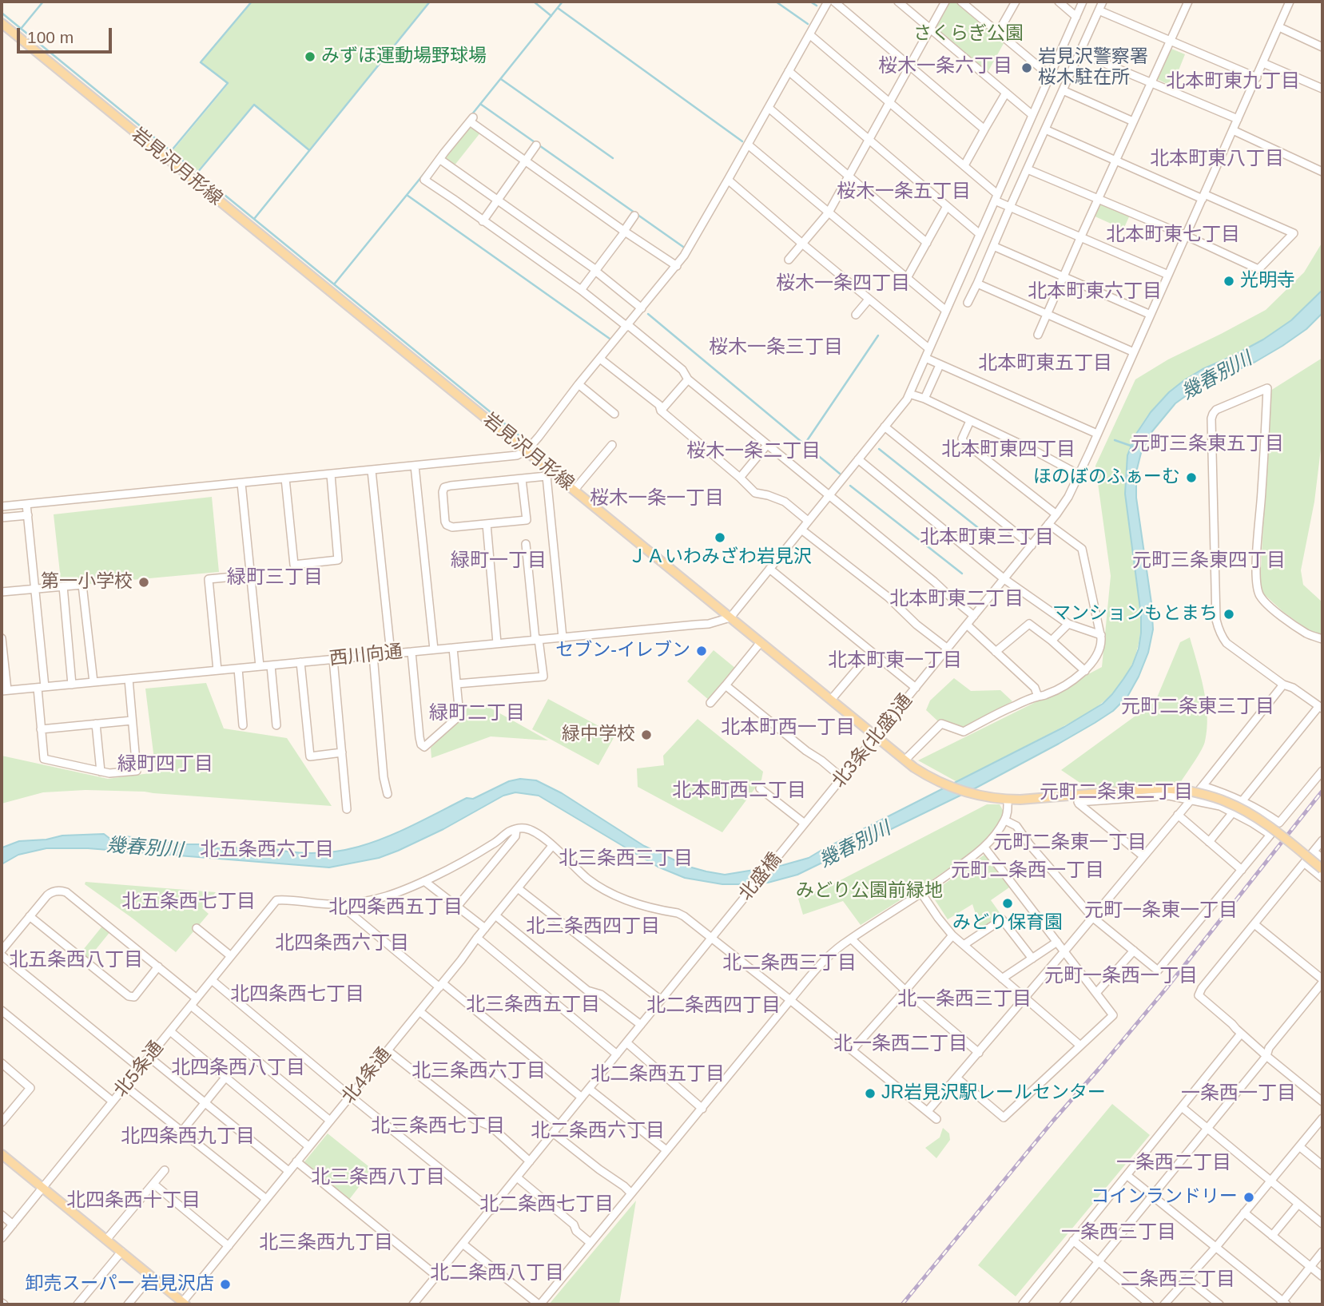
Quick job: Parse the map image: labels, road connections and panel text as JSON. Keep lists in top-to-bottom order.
{
  "streets": {
    "main road": ["岩見沢月形線"],
    "street": [
      "西川向通",
      "北3条(北盛)通",
      "北盛橋",
      "北5条通",
      "北4条通"
    ]
  },
  "crossings": [
    ["岩見沢月形線", "西川向通"],
    ["岩見沢月形線", "北3条(北盛)通"],
    ["北3条(北盛)通", "北盛橋"]
  ],
  "districts": [
    "桜木一条六丁目",
    "北本町東九丁目",
    "北本町東八丁目",
    "桜木一条五丁目",
    "北本町東七丁目",
    "桜木一条四丁目",
    "北本町東六丁目",
    "桜木一条三丁目",
    "北本町東五丁目",
    "元町三条東五丁目",
    "北本町東四丁目",
    "桜木一条二丁目",
    "桜木一条一丁目",
    "北本町東三丁目",
    "緑町一丁目",
    "元町三条東四丁目",
    "緑町三丁目",
    "北本町東二丁目",
    "北本町東一丁目",
    "元町二条東三丁目",
    "緑町二丁目",
    "北本町西一丁目",
    "緑町四丁目",
    "北本町西二丁目",
    "元町二条東二丁目",
    "元町二条東一丁目",
    "北五条西六丁目",
    "北三条西三丁目",
    "元町二条西一丁目",
    "北五条西七丁目",
    "北四条西五丁目",
    "元町一条東一丁目",
    "北三条西四丁目",
    "北四条西六丁目",
    "北五条西八丁目",
    "北二条西三丁目",
    "元町一条西一丁目",
    "北四条西七丁目",
    "北一条西三丁目",
    "北三条西五丁目",
    "北二条西四丁目",
    "北一条西二丁目",
    "北四条西八丁目",
    "北三条西六丁目",
    "北二条西五丁目",
    "一条西一丁目",
    "北三条西七丁目",
    "北二条西六丁目",
    "北四条西九丁目",
    "一条西二丁目",
    "北三条西八丁目",
    "北四条西十丁目",
    "北二条西七丁目",
    "一条西三丁目",
    "北三条西九丁目",
    "北二条西八丁目",
    "二条西三丁目"
  ],
  "water": ["幾春別川"],
  "parks": ["さくらぎ公園", "みどり公園前緑地"],
  "places": [
    "みずほ運動場野球場",
    "岩見沢警察署 桜木駐在所",
    "光明寺",
    "ほのぼのふぁーむ",
    "ＪＡいわみざわ岩見沢",
    "第一小学校",
    "マンションもとまち",
    "セブン-イレブン",
    "緑中学校",
    "みどり保育園",
    "JR岩見沢駅レールセンター",
    "コインランドリー",
    "卸売スーパー 岩見沢店"
  ],
  "scale_bar": "100 m"
}
